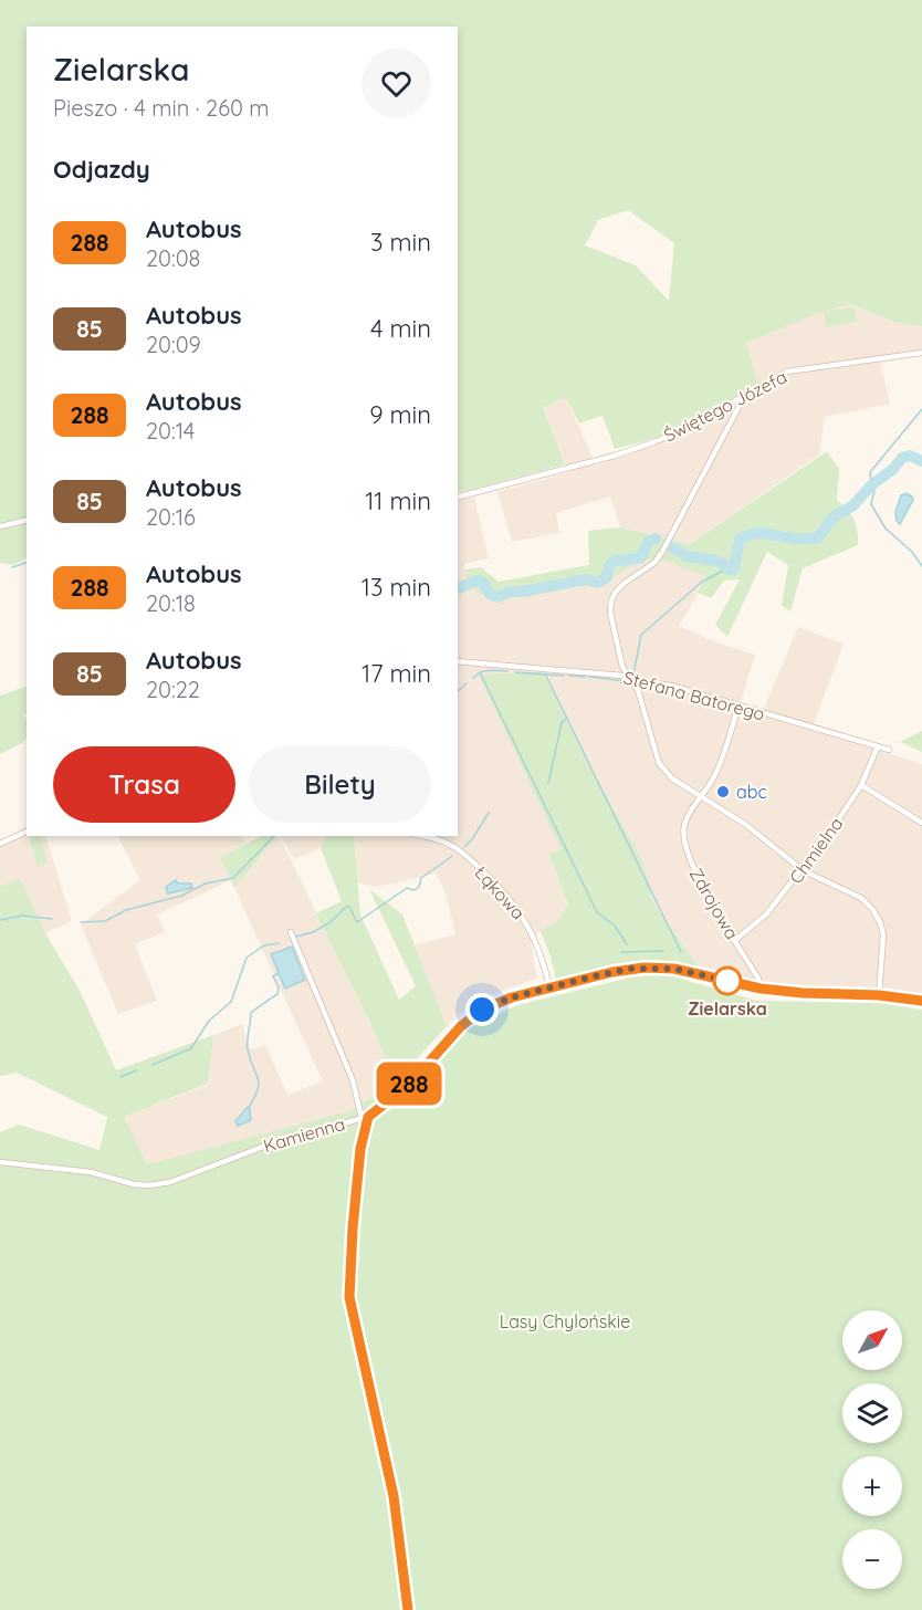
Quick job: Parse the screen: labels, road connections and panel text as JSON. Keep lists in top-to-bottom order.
{
  "streets": {
    "street": [
      "Świętego Józefa",
      "Stefana Batorego",
      "Chmielna",
      "Łąkowa",
      "Zdrojowa",
      "Kamienna"
    ]
  },
  "crossings": [
    ["Stefana Batorego", "Chmielna"],
    ["Stefana Batorego", "Zdrojowa"],
    ["Chmielna", "Zdrojowa"],
    ["Łąkowa", "Kamienna"],
    ["Zdrojowa", "Kamienna"]
  ],
  "parks": ["Lasy Chylońskie"],
  "places": ["abc", "Zielarska"],
  "lines": ["bus line 288"],
  "north": "top right",
  "page": {
    "on_map": "288",
    "heading": [
      ["Zielarska", "Pieszo · 4 min · 260 m"],
      "Odjazdy"
    ],
    "list": [
      {
        "mark": "288",
        "name": "Autobus",
        "note": "20:08",
        "value": "3 min"
      },
      {
        "mark": "85",
        "name": "Autobus",
        "note": "20:09",
        "value": "4 min"
      },
      {
        "mark": "288",
        "name": "Autobus",
        "note": "20:14",
        "value": "9 min"
      },
      {
        "mark": "85",
        "name": "Autobus",
        "note": "20:16",
        "value": "11 min"
      },
      {
        "mark": "288",
        "name": "Autobus",
        "note": "20:18",
        "value": "13 min"
      },
      {
        "mark": "85",
        "name": "Autobus",
        "note": "20:22",
        "value": "17 min"
      }
    ],
    "buttons": ["Trasa", "Bilety"],
    "map_buttons": ["+", "−"]
  }
}
